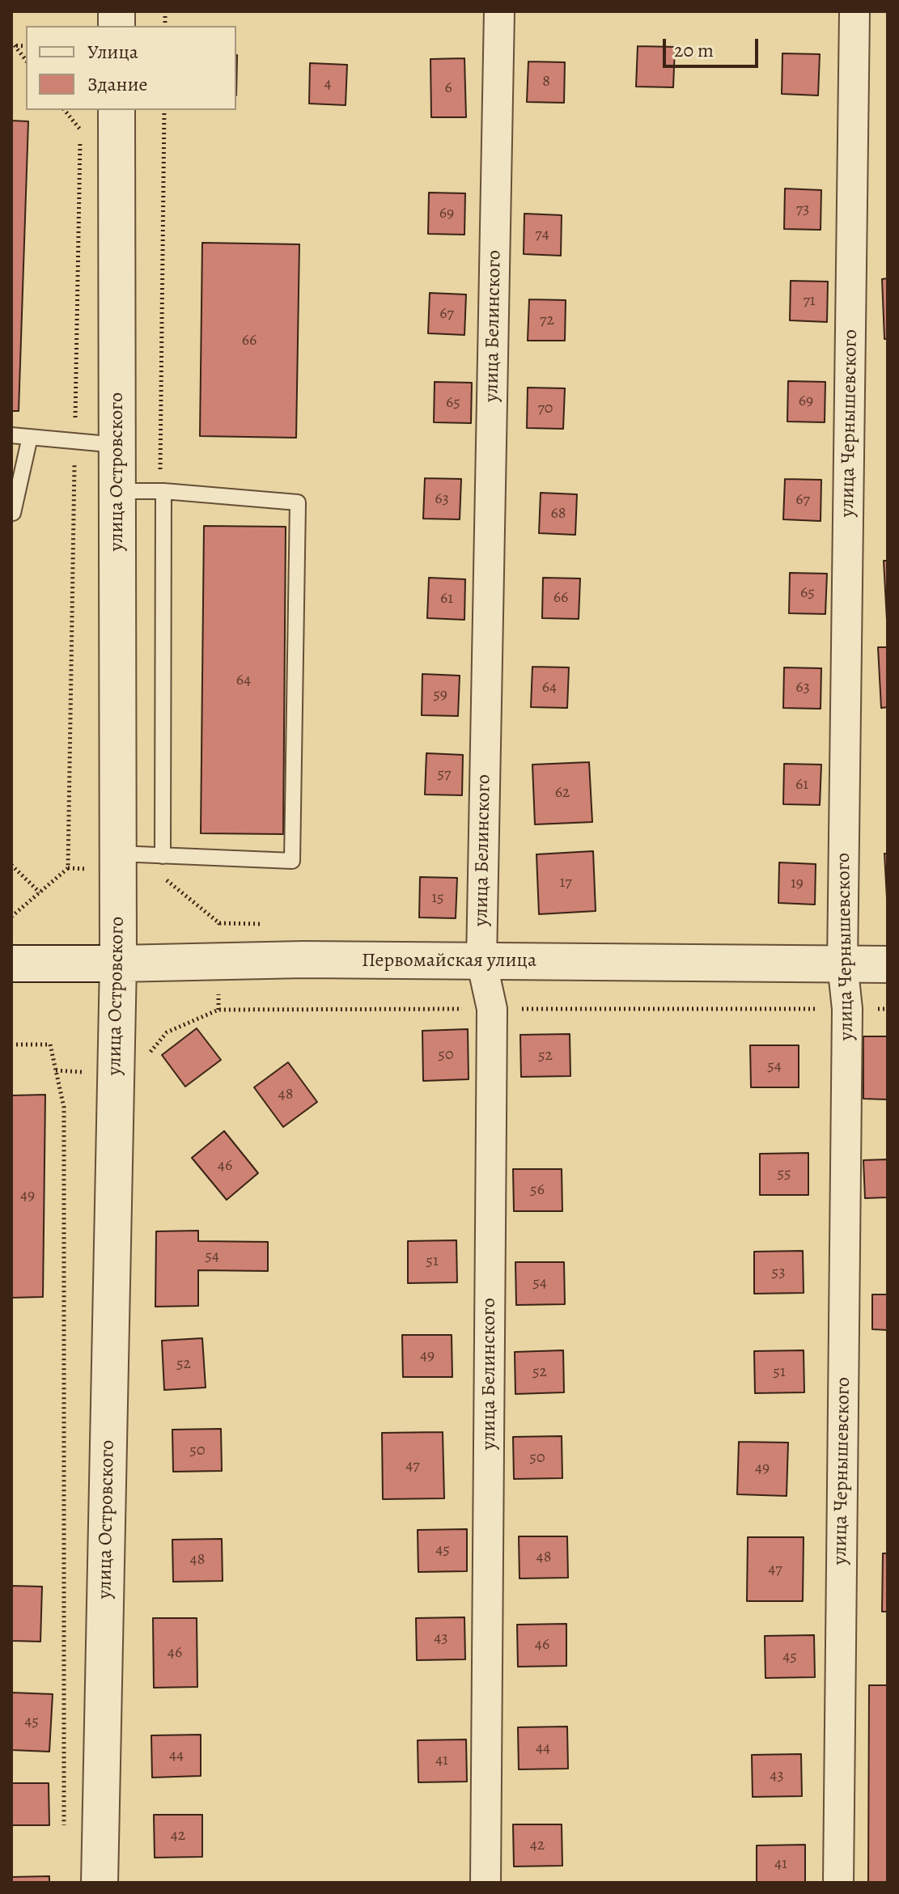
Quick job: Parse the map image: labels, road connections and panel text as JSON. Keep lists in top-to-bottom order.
{
  "streets": {
    "street": [
      "улица Белинского",
      "улица Чернышевского",
      "улица Островского",
      "Первомайская улица"
    ]
  },
  "crossings": [
    ["улица Белинского", "Первомайская улица"],
    ["улица Чернышевского", "Первомайская улица"],
    ["улица Островского", "Первомайская улица"]
  ],
  "house_numbers": [
    "8",
    "4",
    "6",
    "73",
    "69",
    "74",
    "71",
    "67",
    "72",
    "66",
    "69",
    "65",
    "70",
    "63",
    "67",
    "68",
    "65",
    "66",
    "61",
    "64",
    "64",
    "63",
    "59",
    "57",
    "61",
    "62",
    "17",
    "19",
    "15",
    "50",
    "52",
    "54",
    "48",
    "46",
    "55",
    "56",
    "49",
    "54",
    "51",
    "53",
    "54",
    "49",
    "52",
    "52",
    "51",
    "50",
    "50",
    "47",
    "49",
    "45",
    "48",
    "48",
    "47",
    "43",
    "46",
    "46",
    "45",
    "45",
    "44",
    "44",
    "41",
    "43",
    "42",
    "42",
    "41"
  ],
  "legend": ["Улица", "Здание"],
  "scale_bar": "20 m"
}
